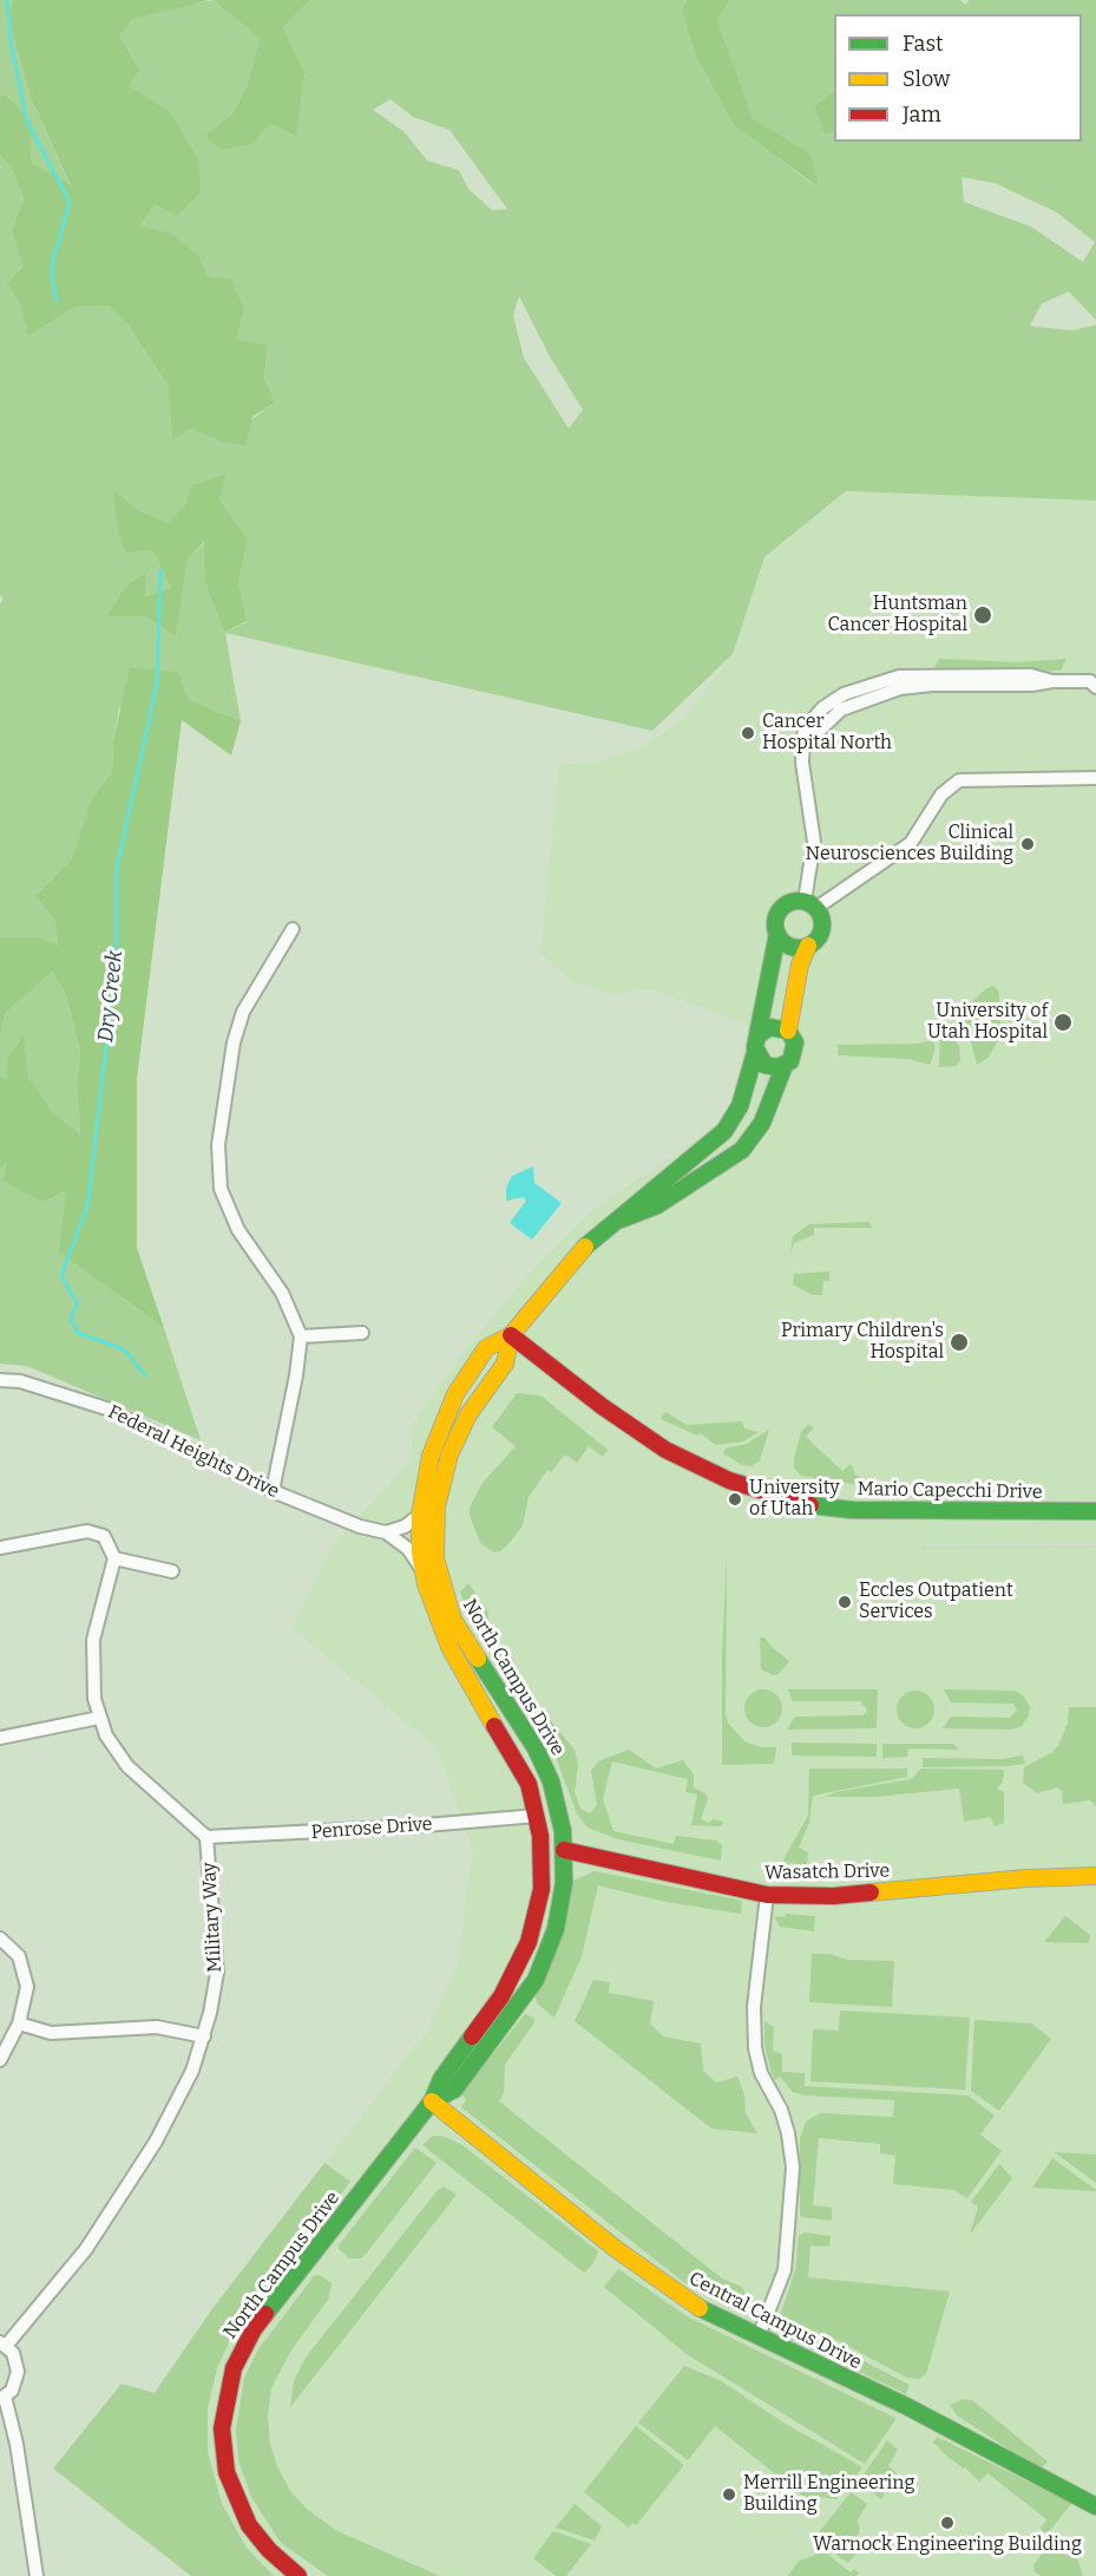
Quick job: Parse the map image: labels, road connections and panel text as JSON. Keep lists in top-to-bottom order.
{
  "streets": {
    "main road": [
      "Mario Capecchi Drive",
      "North Campus Drive",
      "Wasatch Drive",
      "Central Campus Drive"
    ],
    "street": ["Federal Heights Drive", "Penrose Drive", "Military Way"]
  },
  "crossings": [
    ["Federal Heights Drive", "North Campus Drive"],
    ["Mario Capecchi Drive", "North Campus Drive"],
    ["North Campus Drive", "Penrose Drive"],
    ["North Campus Drive", "Wasatch Drive"],
    ["North Campus Drive", "Central Campus Drive"],
    ["Penrose Drive", "Military Way"]
  ],
  "water": ["Dry Creek"],
  "places": [
    "Huntsman Cancer Hospital",
    "Cancer Hospital North",
    "Clinical Neurosciences Building",
    "University of Utah Hospital",
    "Primary Children's Hospital",
    "University of Utah",
    "Eccles Outpatient Services",
    "Merrill Engineering Building",
    "Warnock Engineering Building"
  ],
  "legend": ["Fast", "Slow", "Jam"]
}
